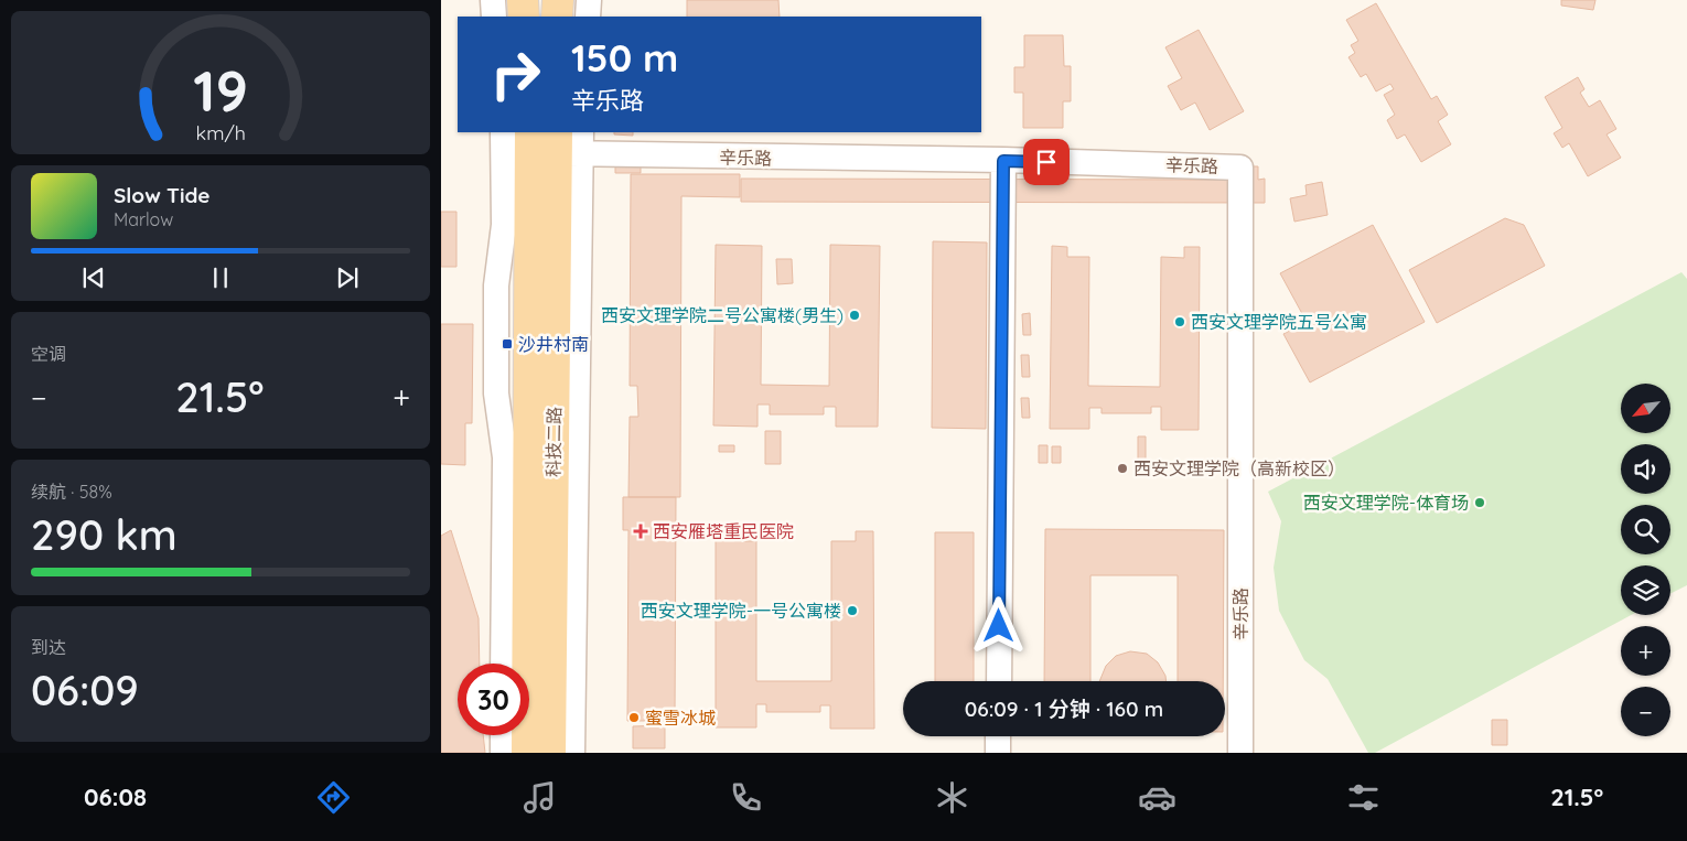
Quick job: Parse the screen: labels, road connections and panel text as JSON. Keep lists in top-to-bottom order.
{
  "streets": {
    "main road": ["科技二路"],
    "street": ["辛乐路"]
  },
  "crossings": [
    ["辛乐路", "科技二路"]
  ],
  "places": {
    "other": [
      "西安文理学院二号公寓楼(男生)",
      "西安文理学院五号公寓",
      "西安文理学院（高新校区）",
      "西安文理学院-体育场",
      "西安文理学院-一号公寓楼",
      "蜜雪冰城"
    ],
    "transit": ["沙井村南"],
    "health": ["西安雁塔重民医院"]
  },
  "north": "bottom left",
  "page": {
    "turn": ["150 m", "辛乐路"],
    "song": ["Slow Tide", "Marlow"],
    "tile": [
      "空调",
      ["续航 · 58%", "290 km"],
      ["到达", "06:09"]
    ],
    "heat": ["−", "21.5°", "+"],
    "map_buttons": ["+", "−"],
    "limit": "30",
    "trip": "06:09 · 1 分钟 · 160 m",
    "tabs": ["06:08", "21.5°"],
    "gauge": ["19", "km/h"]
  }
}
